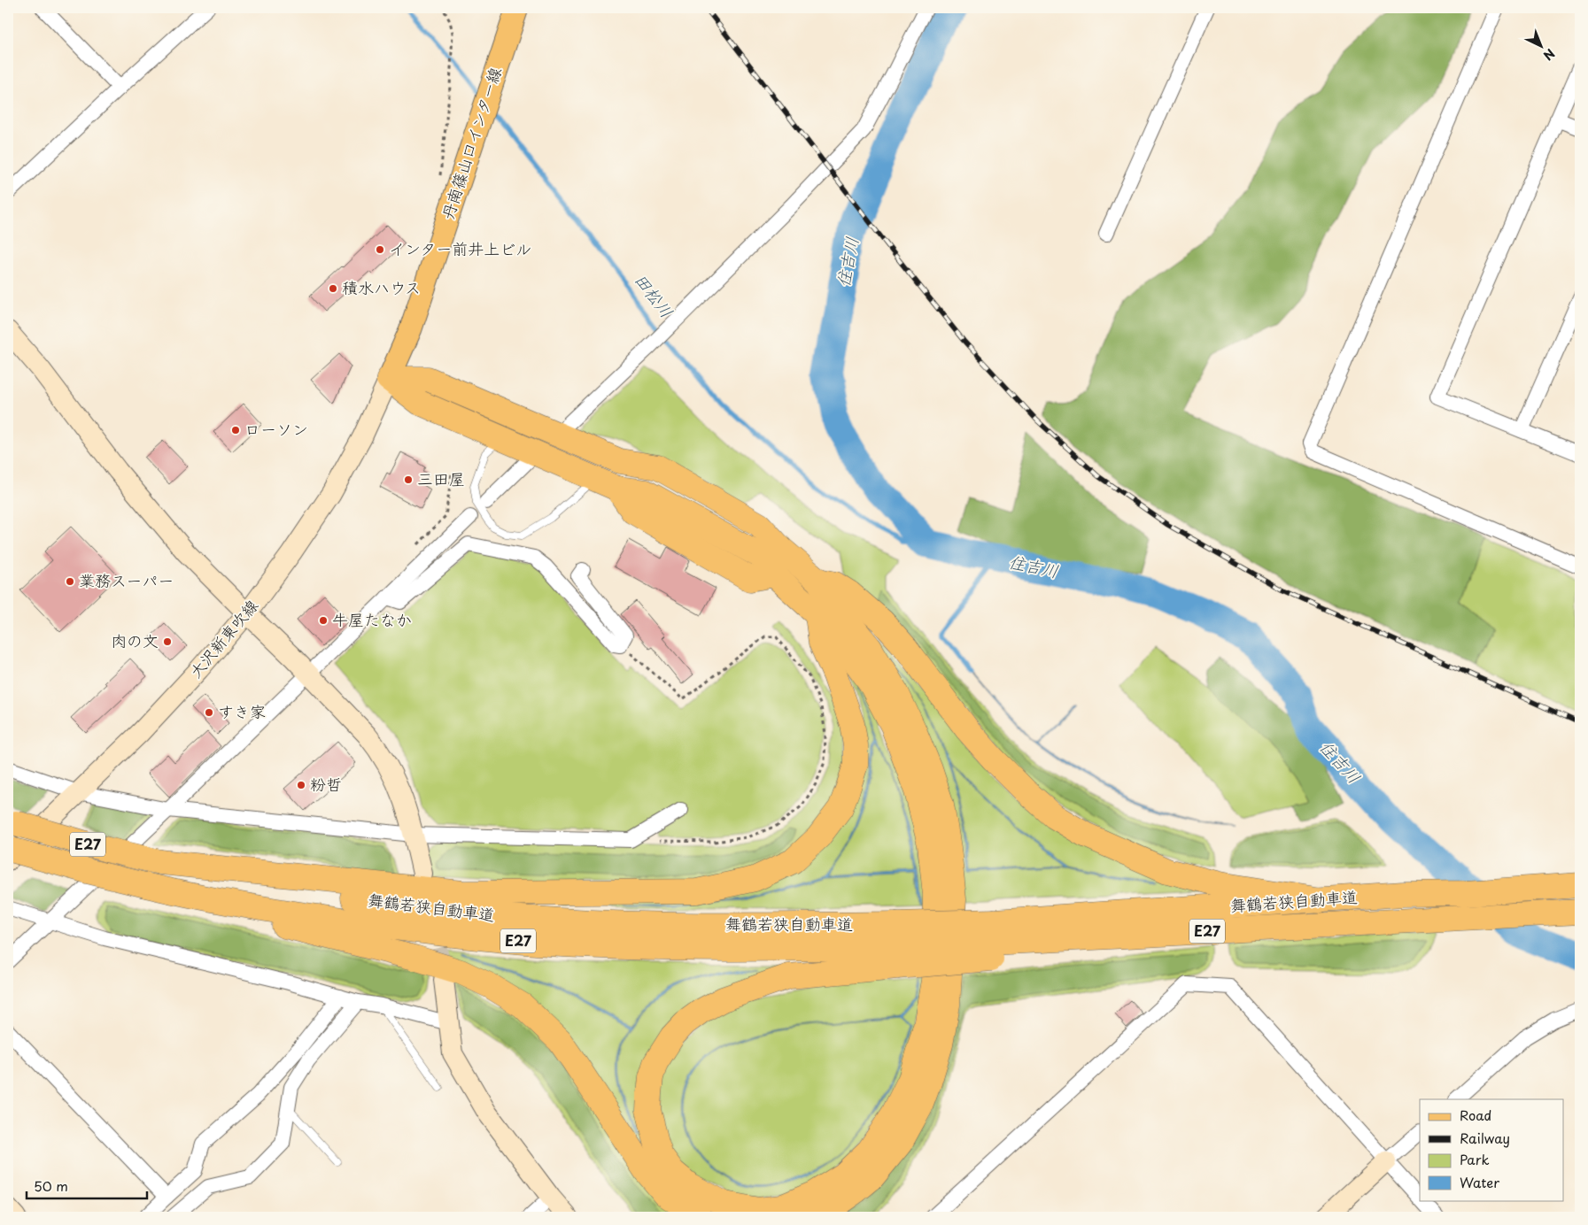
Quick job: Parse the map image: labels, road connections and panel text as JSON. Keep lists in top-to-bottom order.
{
  "streets": {
    "highway": ["E27", "舞鶴若狭自動車道"],
    "main road": ["丹南篠山口インター線"],
    "street": ["大沢新東吹線"]
  },
  "crossings": [
    ["丹南篠山口インター線", "大沢新東吹線"]
  ],
  "water": ["住吉川", "田松川"],
  "places": [
    "インター前井上ビル",
    "積水ハウス",
    "ローソン",
    "三田屋",
    "業務スーパー",
    "牛屋たなか",
    "肉の文",
    "すき家",
    "粉哲"
  ],
  "legend": [
    "Road",
    "Railway",
    "Park",
    "Water"
  ],
  "scale_bar": "50 m",
  "north": "bottom right"
}
